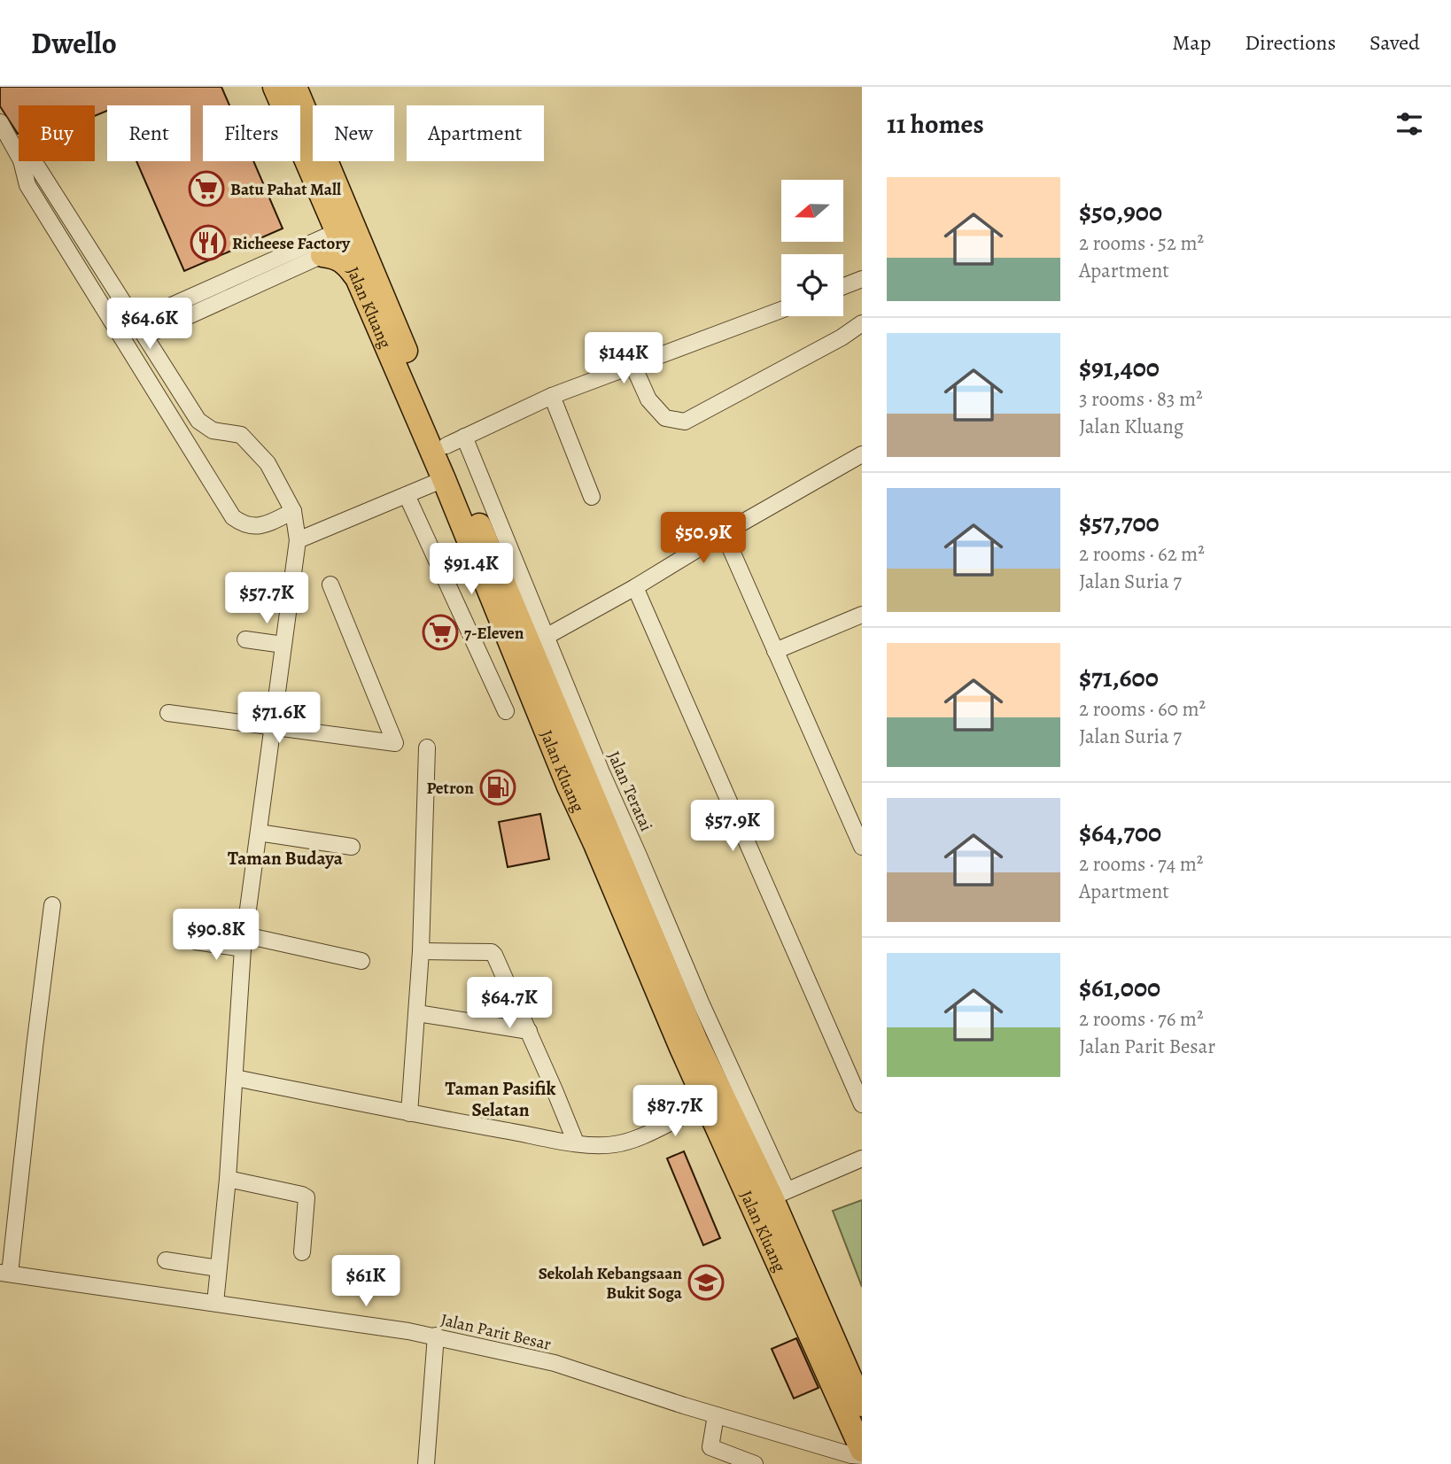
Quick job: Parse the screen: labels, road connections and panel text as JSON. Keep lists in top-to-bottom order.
{
  "streets": {
    "highway": ["Jalan Kluang"],
    "street": ["Jalan Parit Besar"]
  },
  "districts": ["Taman Budaya", "Taman Pasifik Selatan"],
  "places": {
    "supermarket": ["Batu Pahat Mall", "7-Eleven"],
    "restaurant": ["Richeese Factory"],
    "fuel station": ["Petron"],
    "school or university": ["Sekolah Kebangsaan Bukit Soga"]
  },
  "north": "left",
  "page": {
    "header": "Dwello",
    "nav": ["Map", "Directions", "Saved"],
    "heading": "11 homes",
    "chip": [
      "Buy",
      "Rent",
      "Filters",
      "New",
      "Apartment"
    ],
    "list": [
      {
        "name": "$50,900",
        "note": "2 rooms · 52 m² · Apartment"
      },
      {
        "name": "$91,400",
        "note": "3 rooms · 83 m² · Jalan Kluang"
      },
      {
        "name": "$57,700",
        "note": "2 rooms · 62 m² · Jalan Suria 7"
      },
      {
        "name": "$71,600",
        "note": "2 rooms · 60 m² · Jalan Suria 7"
      },
      {
        "name": "$64,700",
        "note": "2 rooms · 74 m² · Apartment"
      },
      {
        "name": "$61,000",
        "note": "2 rooms · 76 m² · Jalan Parit Besar"
      }
    ],
    "price": [
      "$64.6K",
      "$144K",
      "$50.9K",
      "$91.4K",
      "$57.7K",
      "$71.6K",
      "$57.9K",
      "$90.8K",
      "$64.7K",
      "$87.7K",
      "$61K"
    ]
  }
}
